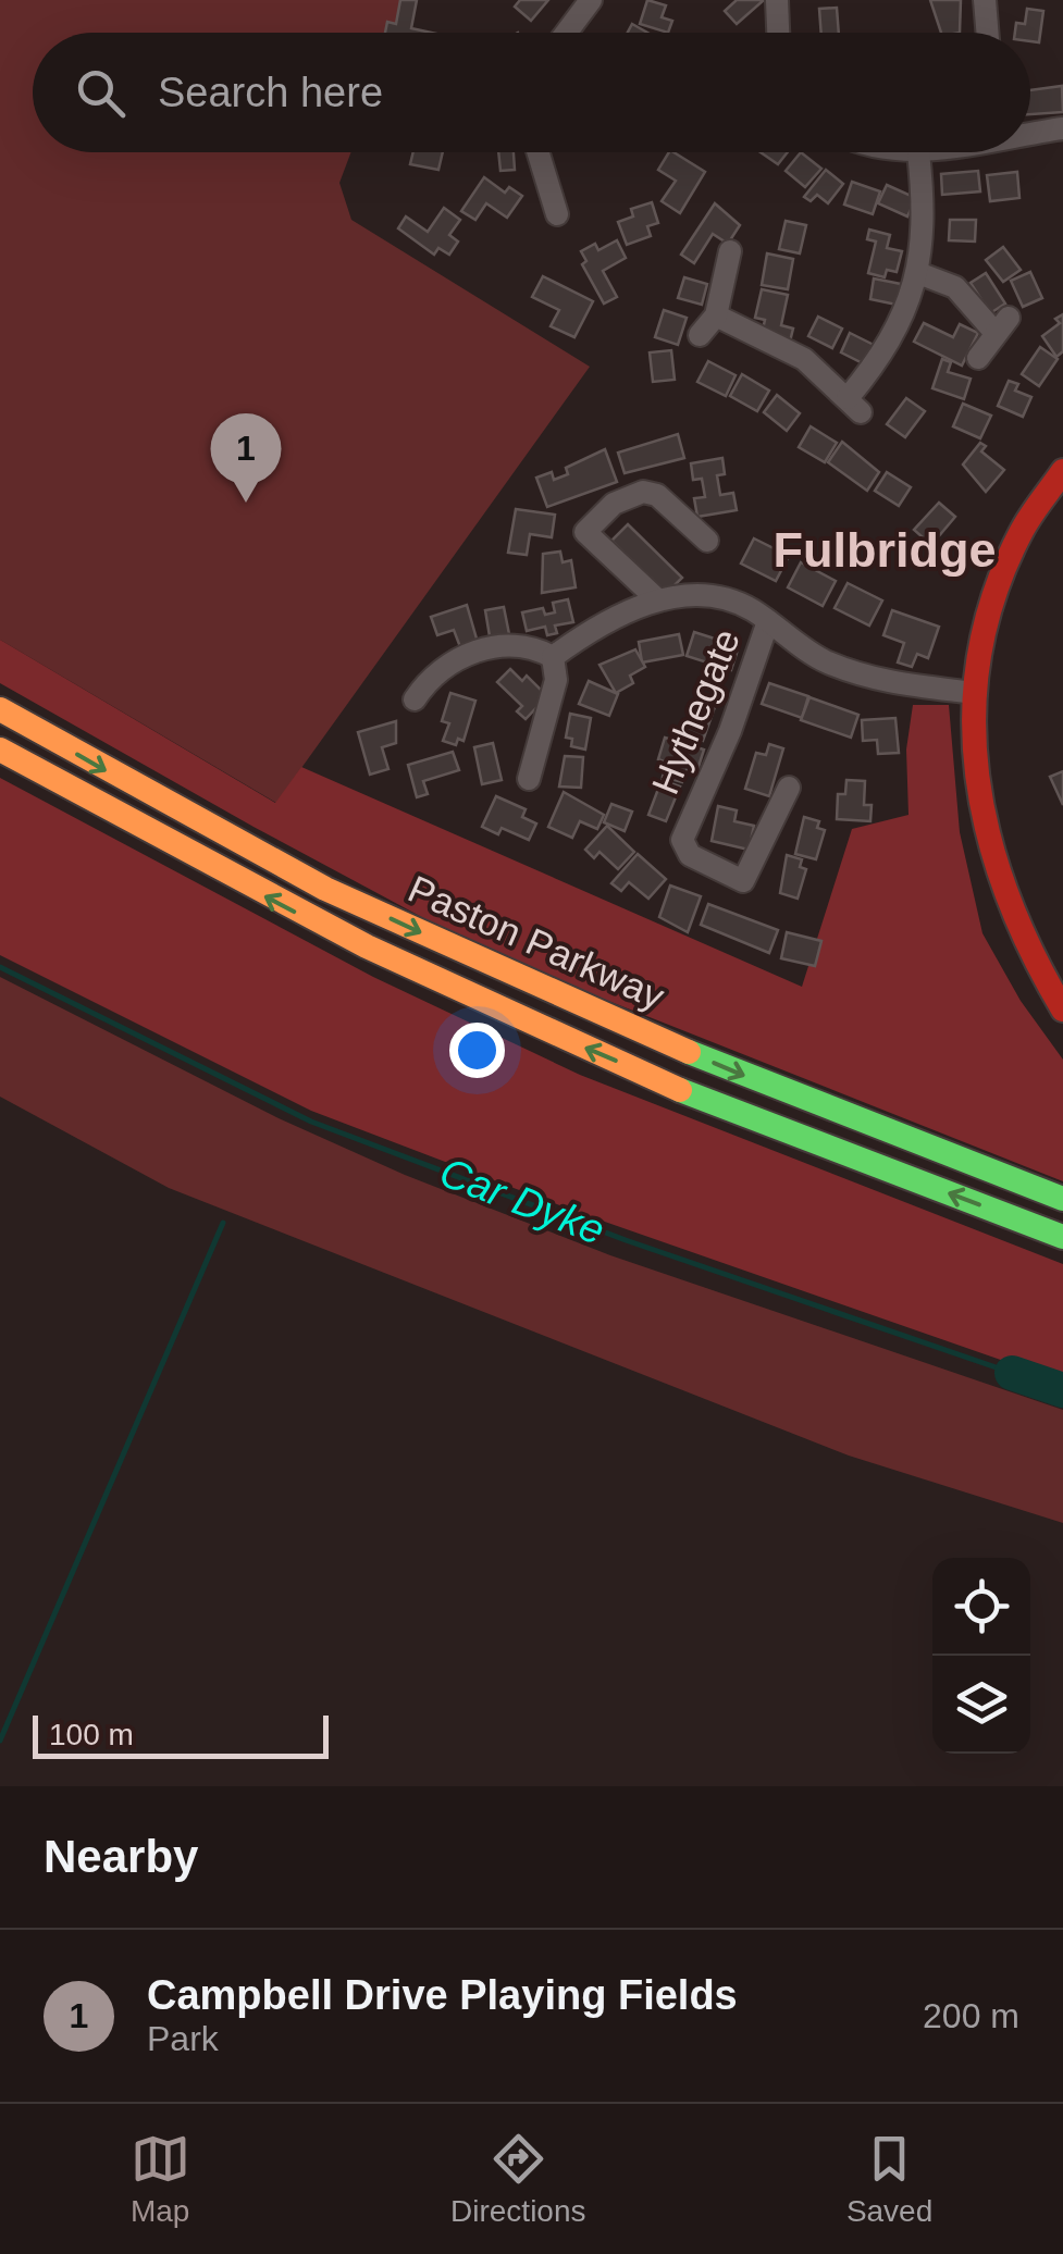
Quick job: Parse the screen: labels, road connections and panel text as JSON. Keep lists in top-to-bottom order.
{
  "streets": {
    "main road": ["Paston Parkway"],
    "street": ["Hythegate"]
  },
  "districts": ["Fulbridge"],
  "water": ["Car Dyke"],
  "scale_bar": "100 m",
  "page": {
    "search": "Search here",
    "pins": "1",
    "scale": "100 m",
    "heading": "Nearby",
    "list": [
      {
        "mark": "1",
        "name": "Campbell Drive Playing Fields",
        "note": "Park",
        "value": "200 m"
      }
    ],
    "nav": ["Map", "Directions", "Saved"]
  }
}
